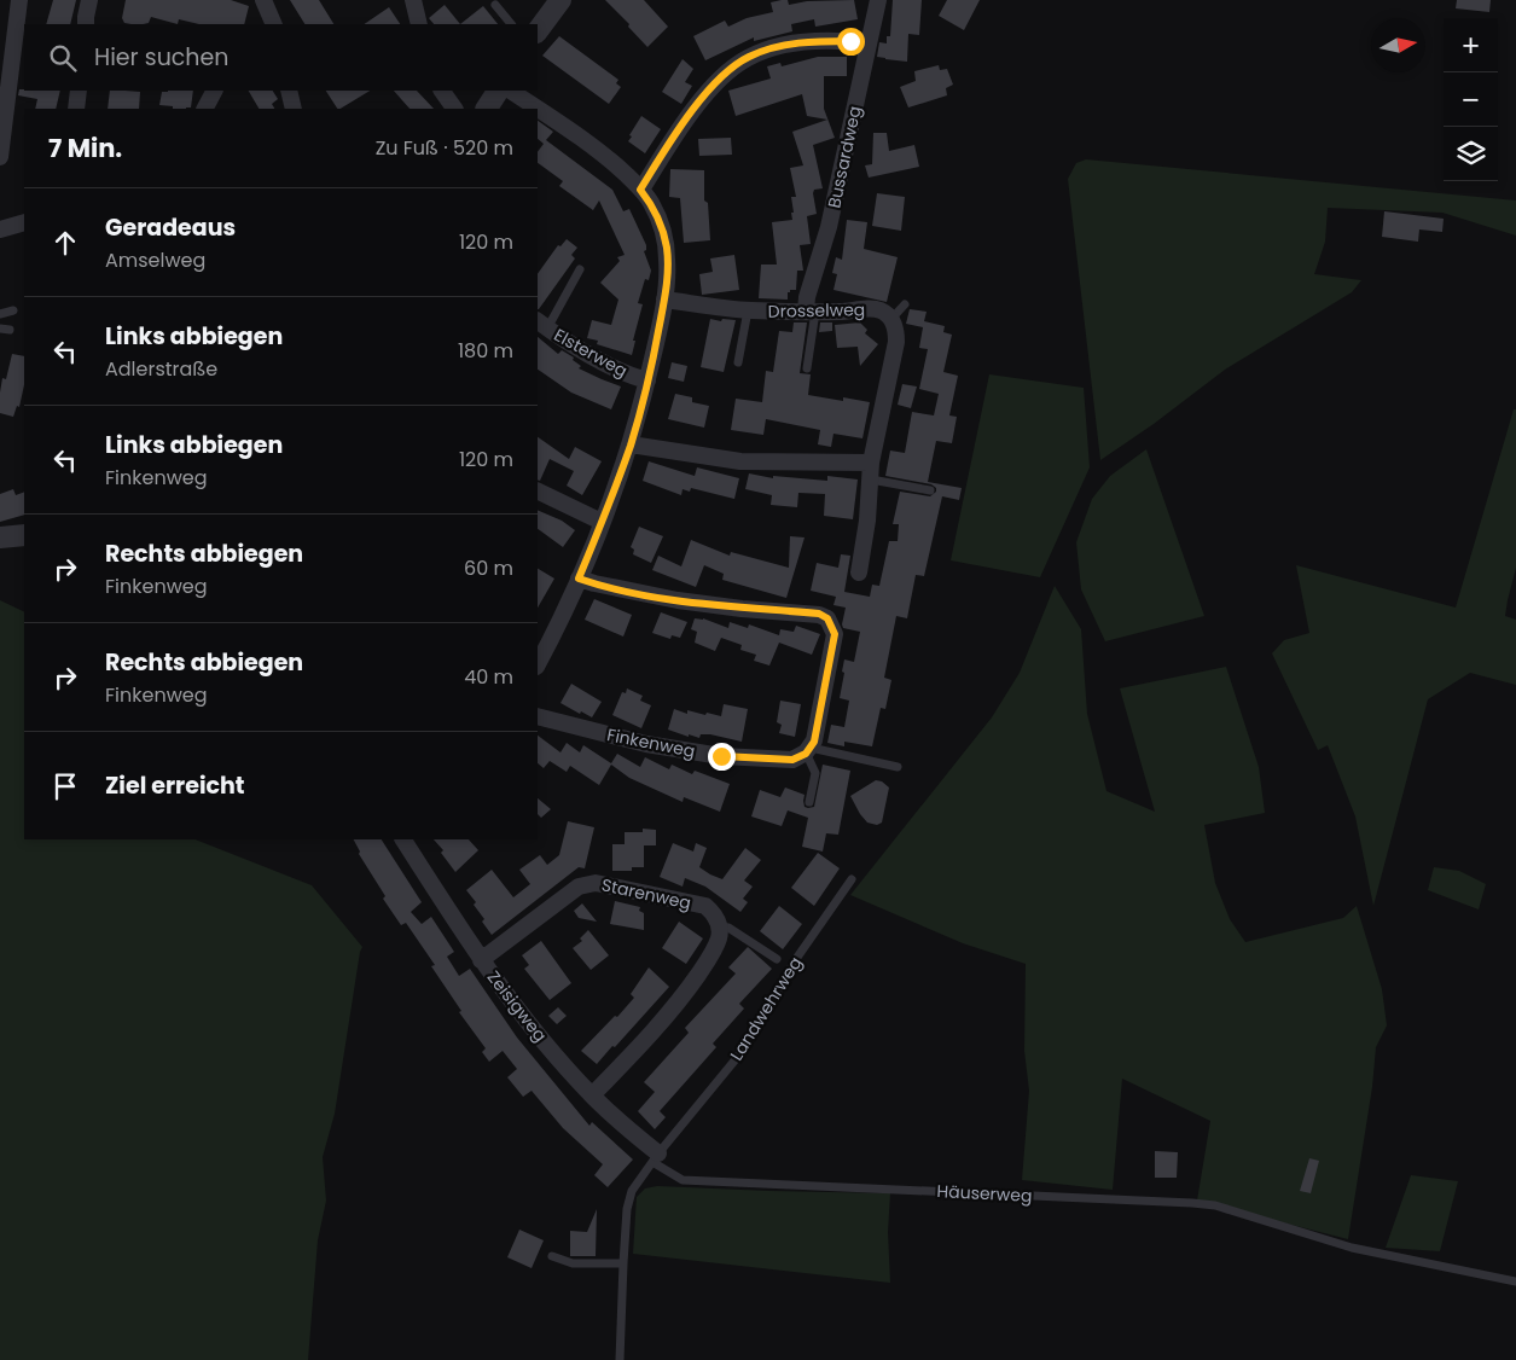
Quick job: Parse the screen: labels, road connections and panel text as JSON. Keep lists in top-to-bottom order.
{
  "streets": {
    "street": [
      "Bussardweg",
      "Drosselweg",
      "Elsterweg",
      "Finkenweg",
      "Starenweg",
      "Zeisigweg"
    ],
    "lane": ["Landwehrweg", "Häuserweg"]
  },
  "crossings": [
    ["Bussardweg", "Drosselweg"],
    ["Starenweg", "Zeisigweg"],
    ["Zeisigweg", "Landwehrweg"],
    ["Zeisigweg", "Häuserweg"],
    ["Landwehrweg", "Häuserweg"]
  ],
  "north": "right",
  "page": {
    "map_buttons": ["+", "−"],
    "search": "Hier suchen",
    "heading": ["7 Min.", "Zu Fuß · 520 m"],
    "list": [
      ["Geradeaus", "Amselweg", "120 m"],
      ["Links abbiegen", "Adlerstraße", "180 m"],
      ["Links abbiegen", "Finkenweg", "120 m"],
      ["Rechts abbiegen", "Finkenweg", "60 m"],
      ["Rechts abbiegen", "Finkenweg", "40 m"],
      "Ziel erreicht"
    ]
  }
}
